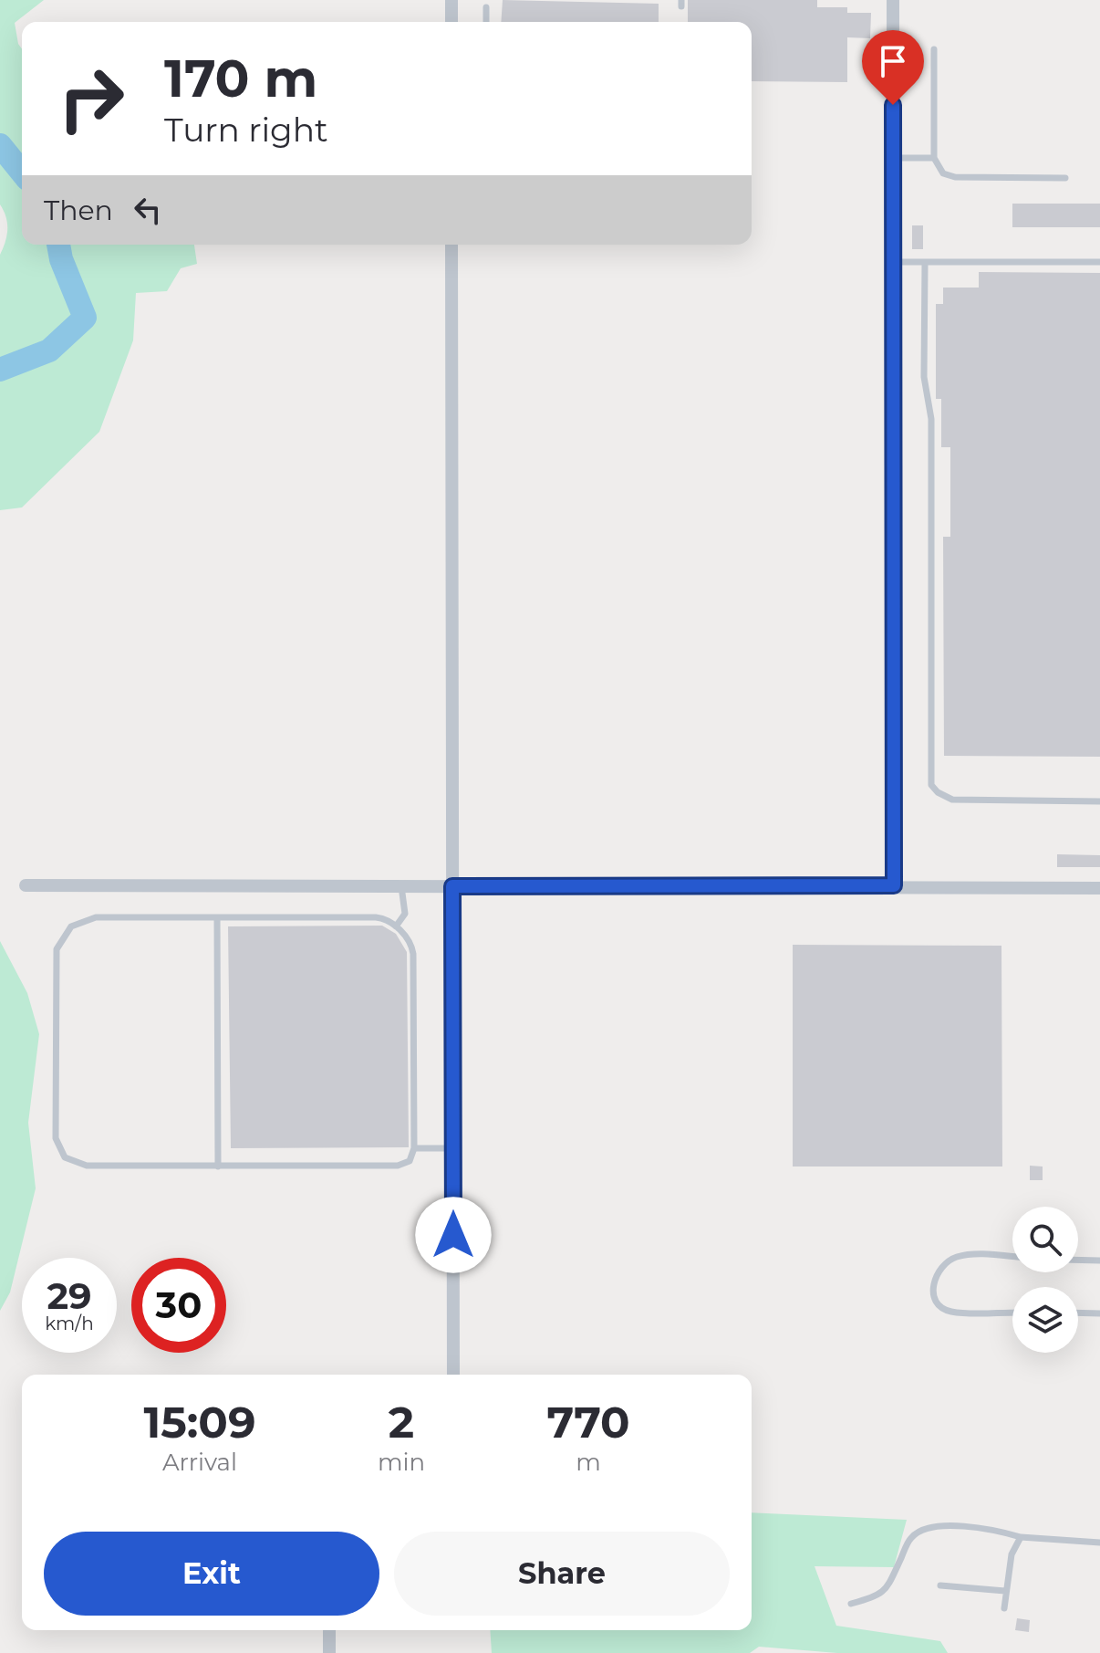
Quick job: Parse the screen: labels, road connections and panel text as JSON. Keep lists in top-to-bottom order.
{
  "page": {
    "turn": ["170 m", "Turn right"],
    "then": "Then",
    "speed": "29 km/h",
    "limit": "30",
    "eta": [
      "15:09",
      "Arrival",
      "2",
      "min",
      "770",
      "m"
    ],
    "buttons": ["Exit", "Share"]
  }
}
